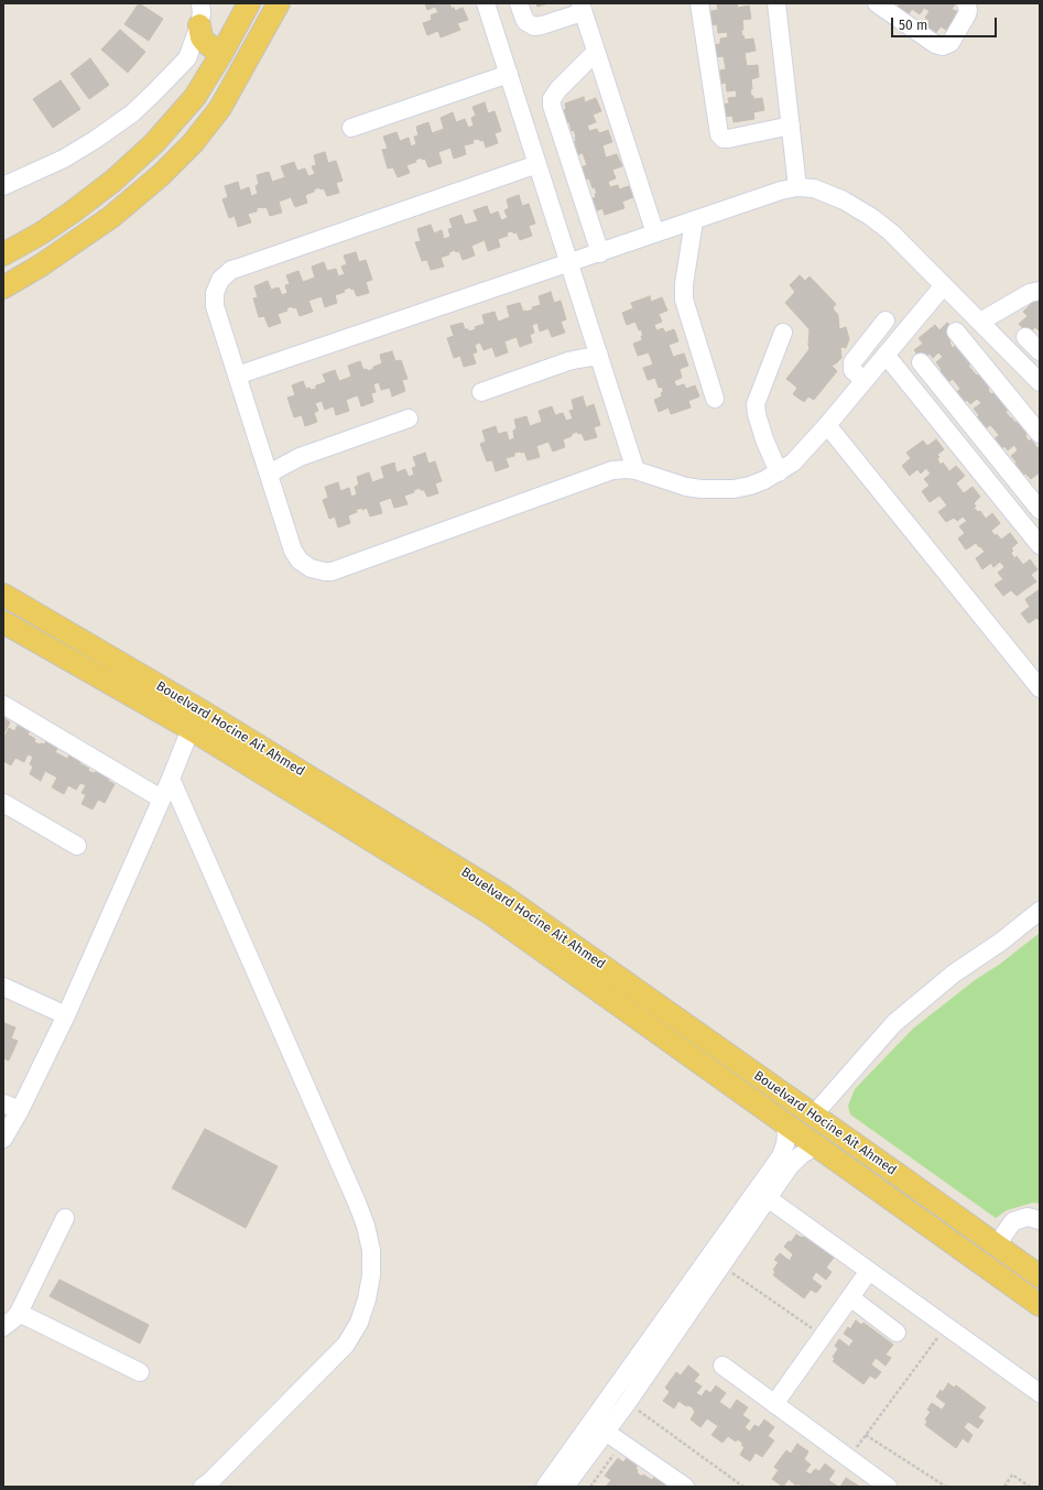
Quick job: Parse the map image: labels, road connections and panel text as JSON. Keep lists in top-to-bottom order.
{
  "streets": {
    "main road": ["Bouelvard Hocine Ait Ahmed"]
  },
  "scale_bar": "50 m"
}
